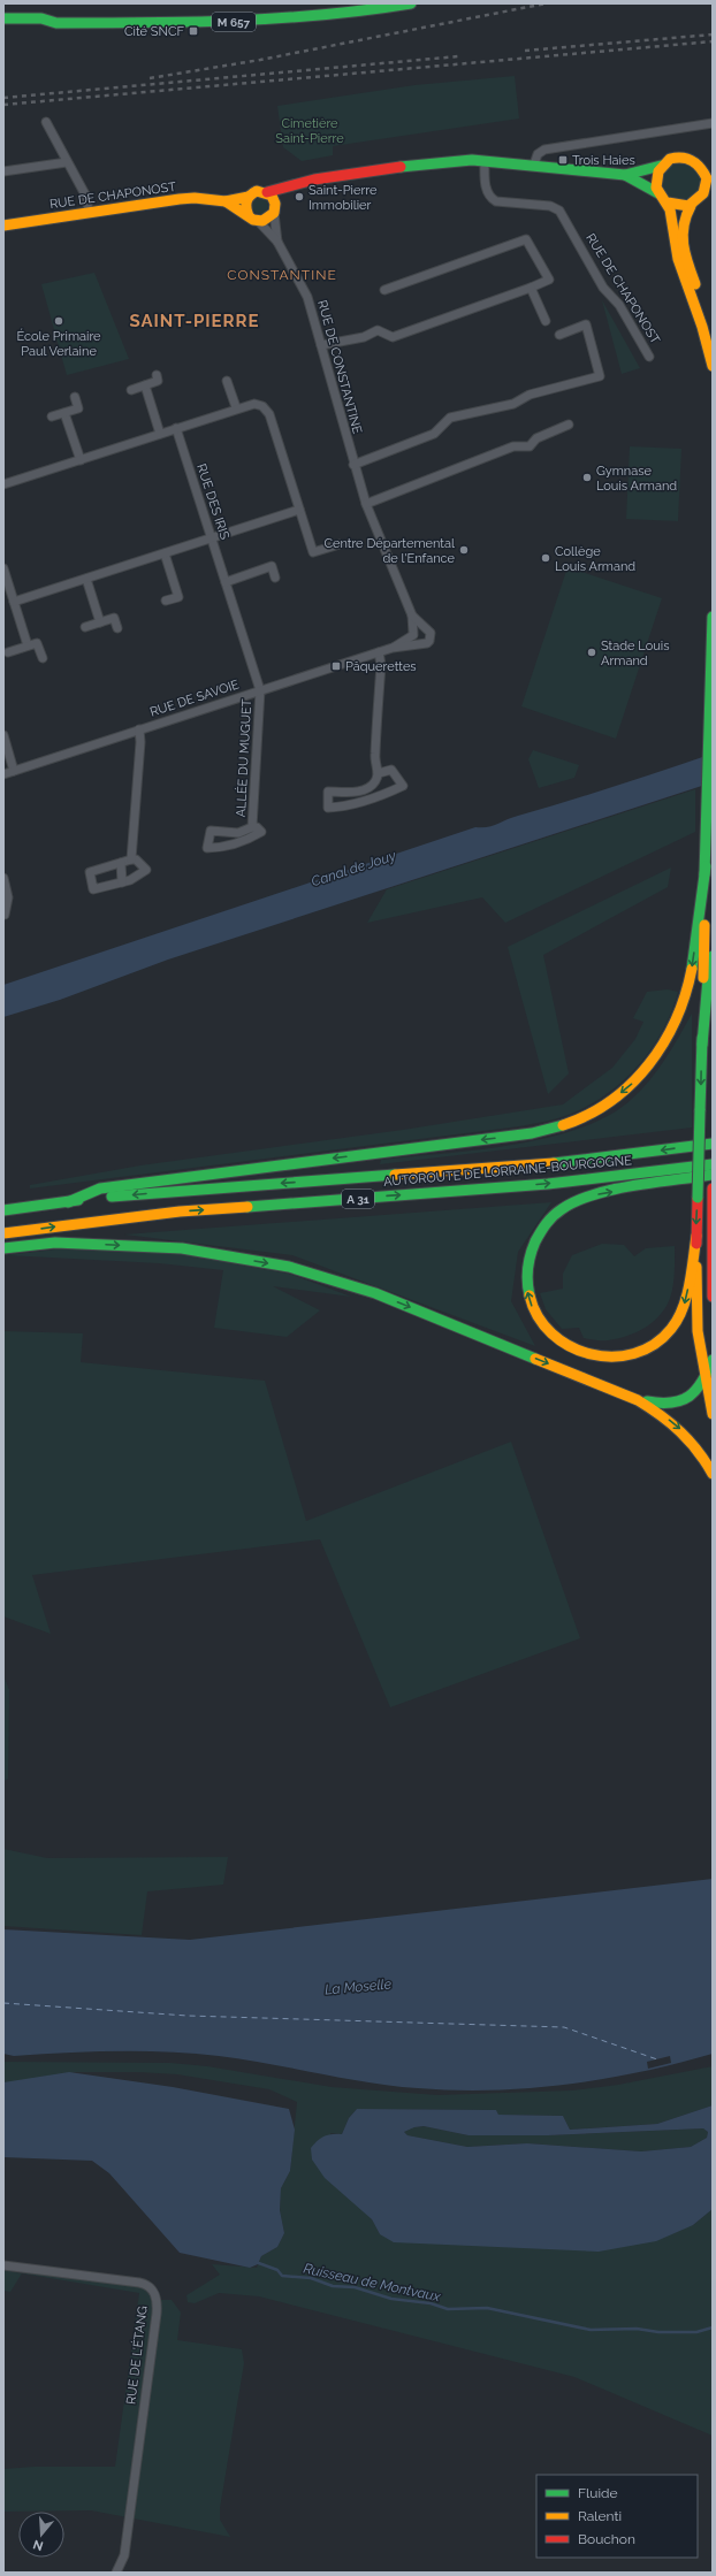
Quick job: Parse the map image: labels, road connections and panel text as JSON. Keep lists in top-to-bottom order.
{
  "streets": {
    "main road": [
      "M 657",
      "RUE DE CHAPONOST",
      "AUTOROUTE DE LORRAINE-BOURGOGNE",
      "A 31"
    ],
    "street": [
      "RUE DE CONSTANTINE",
      "RUE DES IRIS",
      "RUE DE SAVOIE",
      "ALLÉE DU MUGUET",
      "RUE DE L'ÉTANG"
    ]
  },
  "crossings": [
    ["RUE DE CHAPONOST", "RUE DE CONSTANTINE"],
    ["RUE DE CONSTANTINE", "RUE DE SAVOIE"],
    ["RUE DES IRIS", "RUE DE SAVOIE"],
    ["RUE DES IRIS", "ALLÉE DU MUGUET"],
    ["RUE DE SAVOIE", "ALLÉE DU MUGUET"]
  ],
  "districts": ["CONSTANTINE", "SAINT-PIERRE"],
  "water": ["Canal de Jouy", "La Moselle", "Ruisseau de Montvaux"],
  "parks": ["Cimetière Saint-Pierre"],
  "places": {
    "transit": ["Cité SNCF", "Trois Haies", "Pâquerettes"],
    "other": [
      "Saint-Pierre Immobilier",
      "École Primaire Paul Verlaine",
      "Gymnase Louis Armand",
      "Centre Départemental de l'Enfance",
      "Collège Louis Armand",
      "Stade Louis Armand"
    ]
  },
  "legend": ["Fluide", "Ralenti", "Bouchon"],
  "north": "bottom"
}
